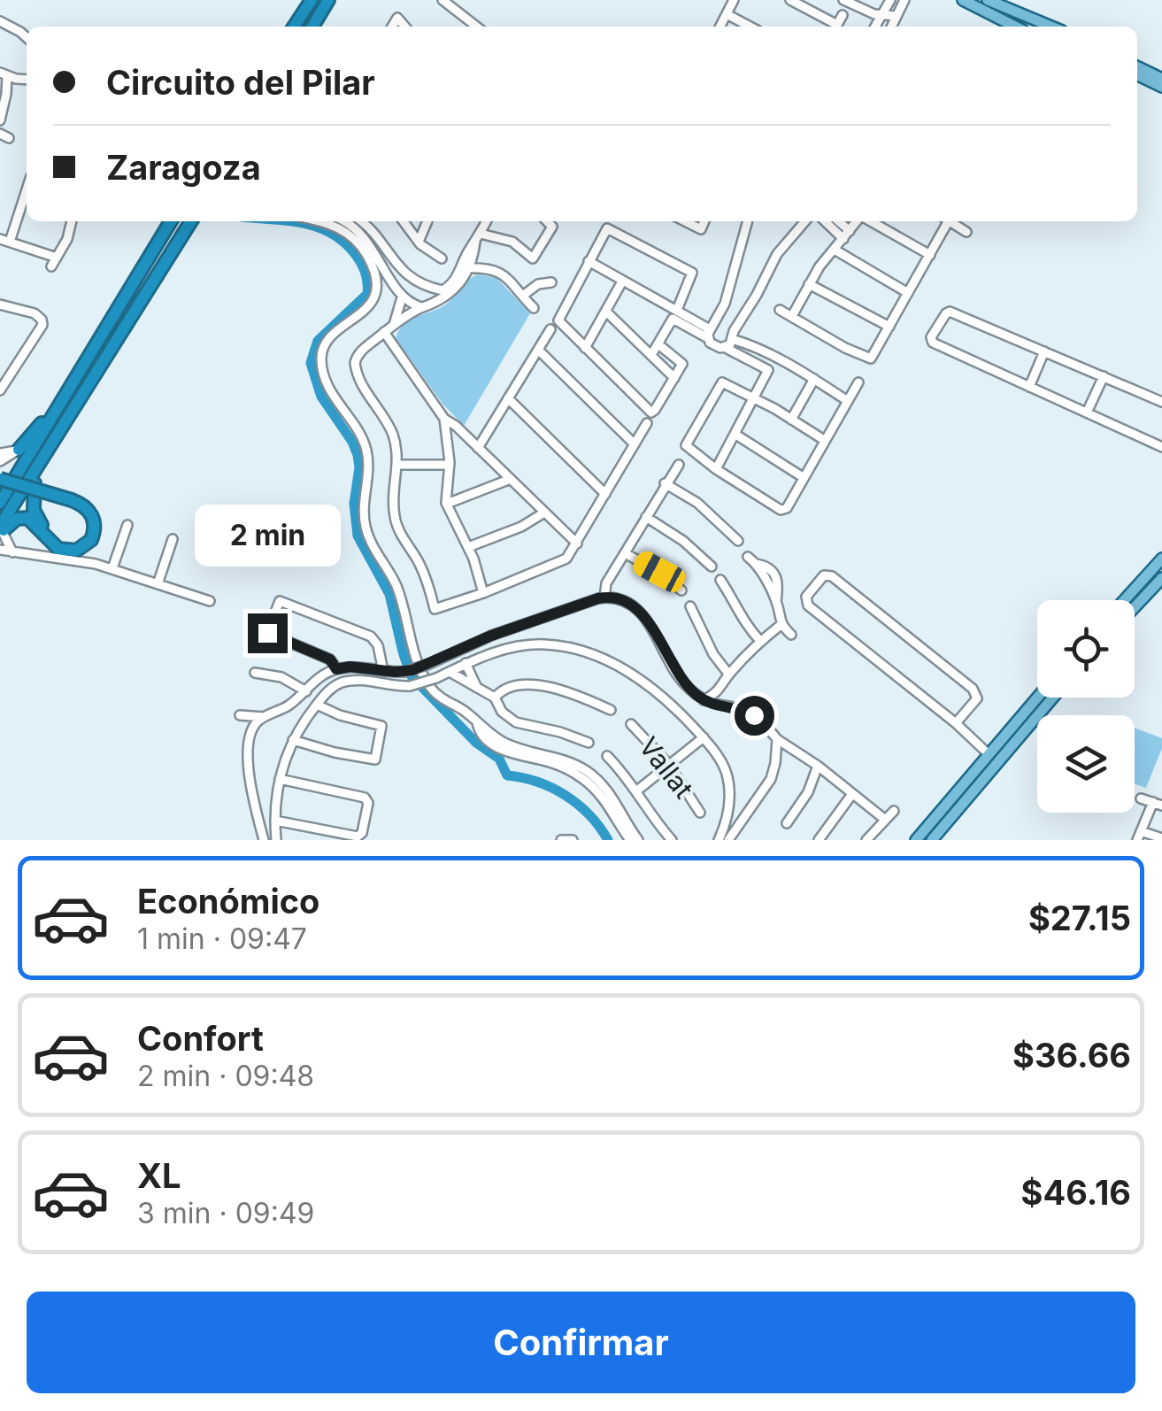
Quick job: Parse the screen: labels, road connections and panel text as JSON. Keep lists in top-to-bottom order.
{
  "streets": {
    "street": ["Vallat"]
  },
  "page": {
    "banner": ["Circuito del Pilar", "Zaragoza"],
    "bubble": "2 min",
    "list": [
      {
        "name": "Económico",
        "note": "1 min · 09:47",
        "value": "$27.15"
      },
      {
        "name": "Confort",
        "note": "2 min · 09:48",
        "value": "$36.66"
      },
      {
        "name": "XL",
        "note": "3 min · 09:49",
        "value": "$46.16"
      }
    ],
    "buttons": "Confirmar"
  }
}
